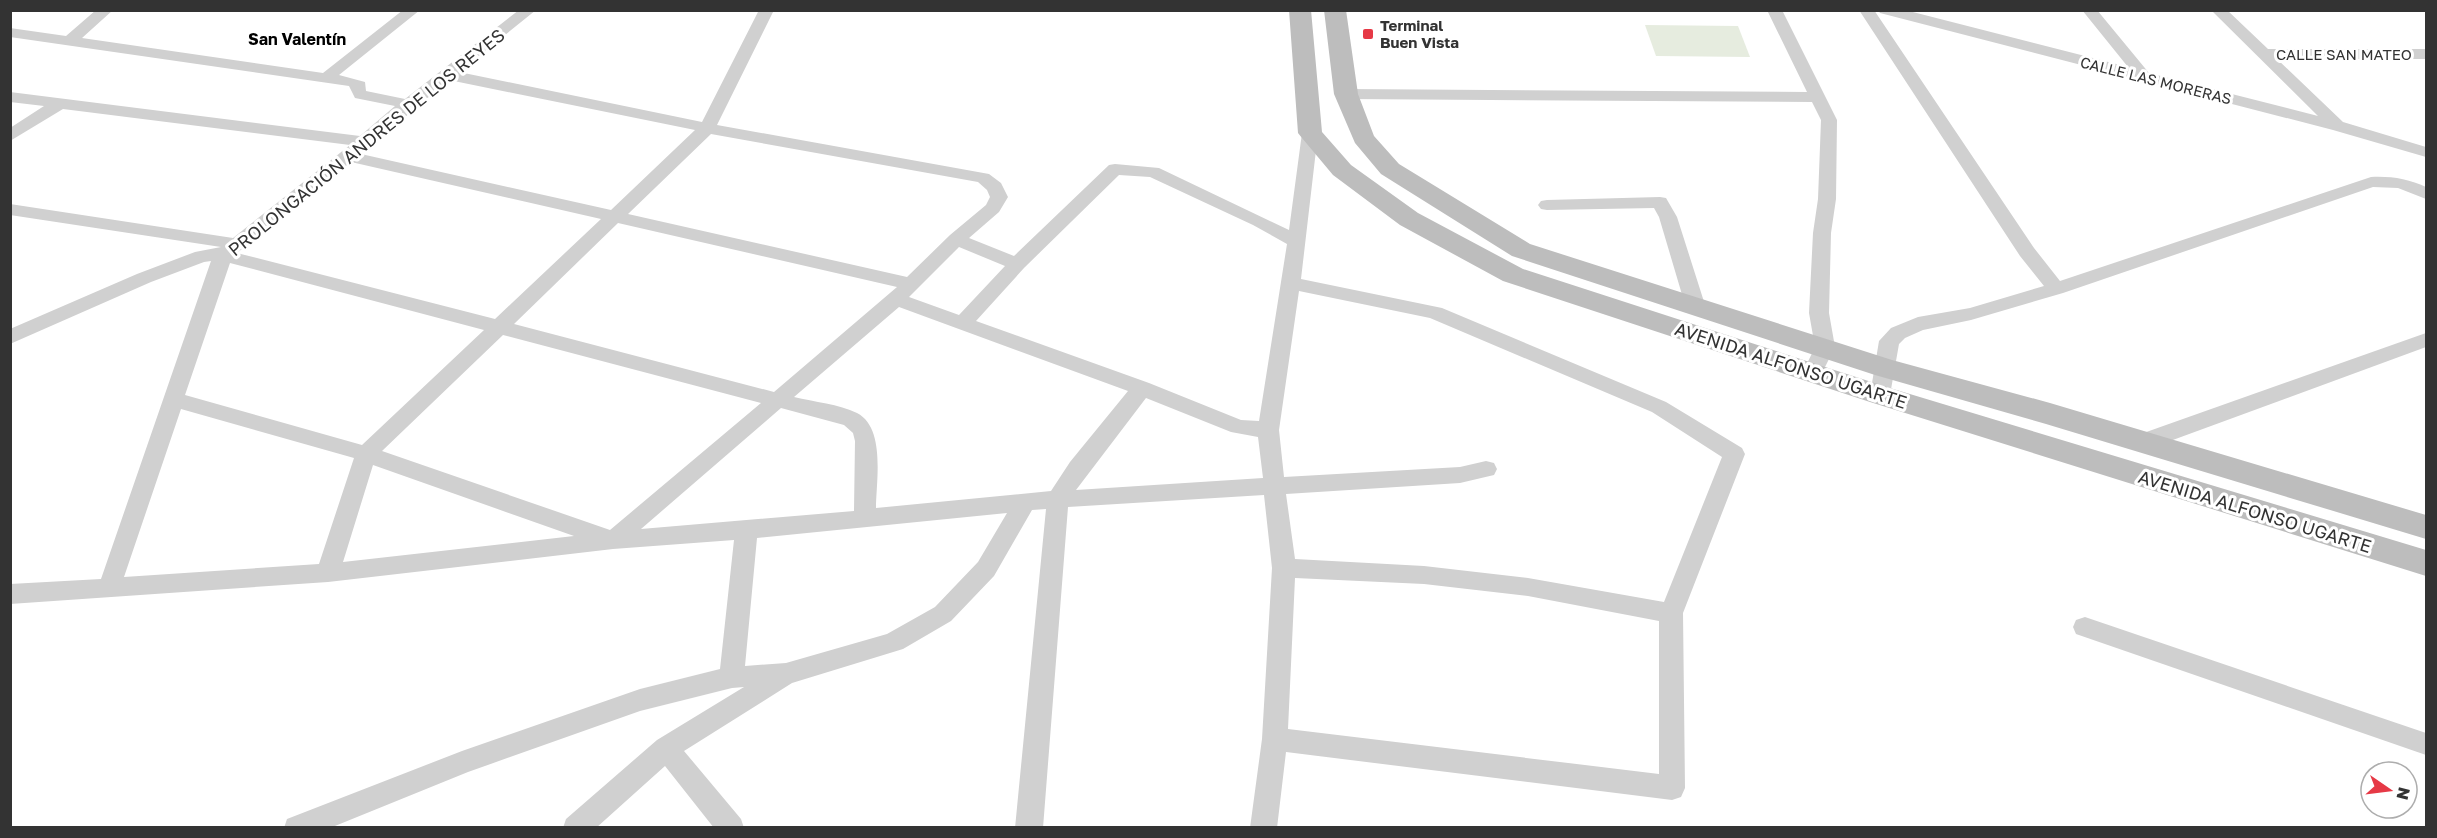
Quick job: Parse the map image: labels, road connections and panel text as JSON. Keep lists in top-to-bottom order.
{
  "streets": {
    "main road": ["AVENIDA ALFONSO UGARTE"],
    "street": ["CALLE SAN MATEO", "CALLE LAS MORERAS", "PROLONGACIÓN ANDRES DE LOS REYES"]
  },
  "districts": ["San Valentín"],
  "places": {
    "transit": ["Terminal Buen Vista"]
  },
  "north": "right"
}
